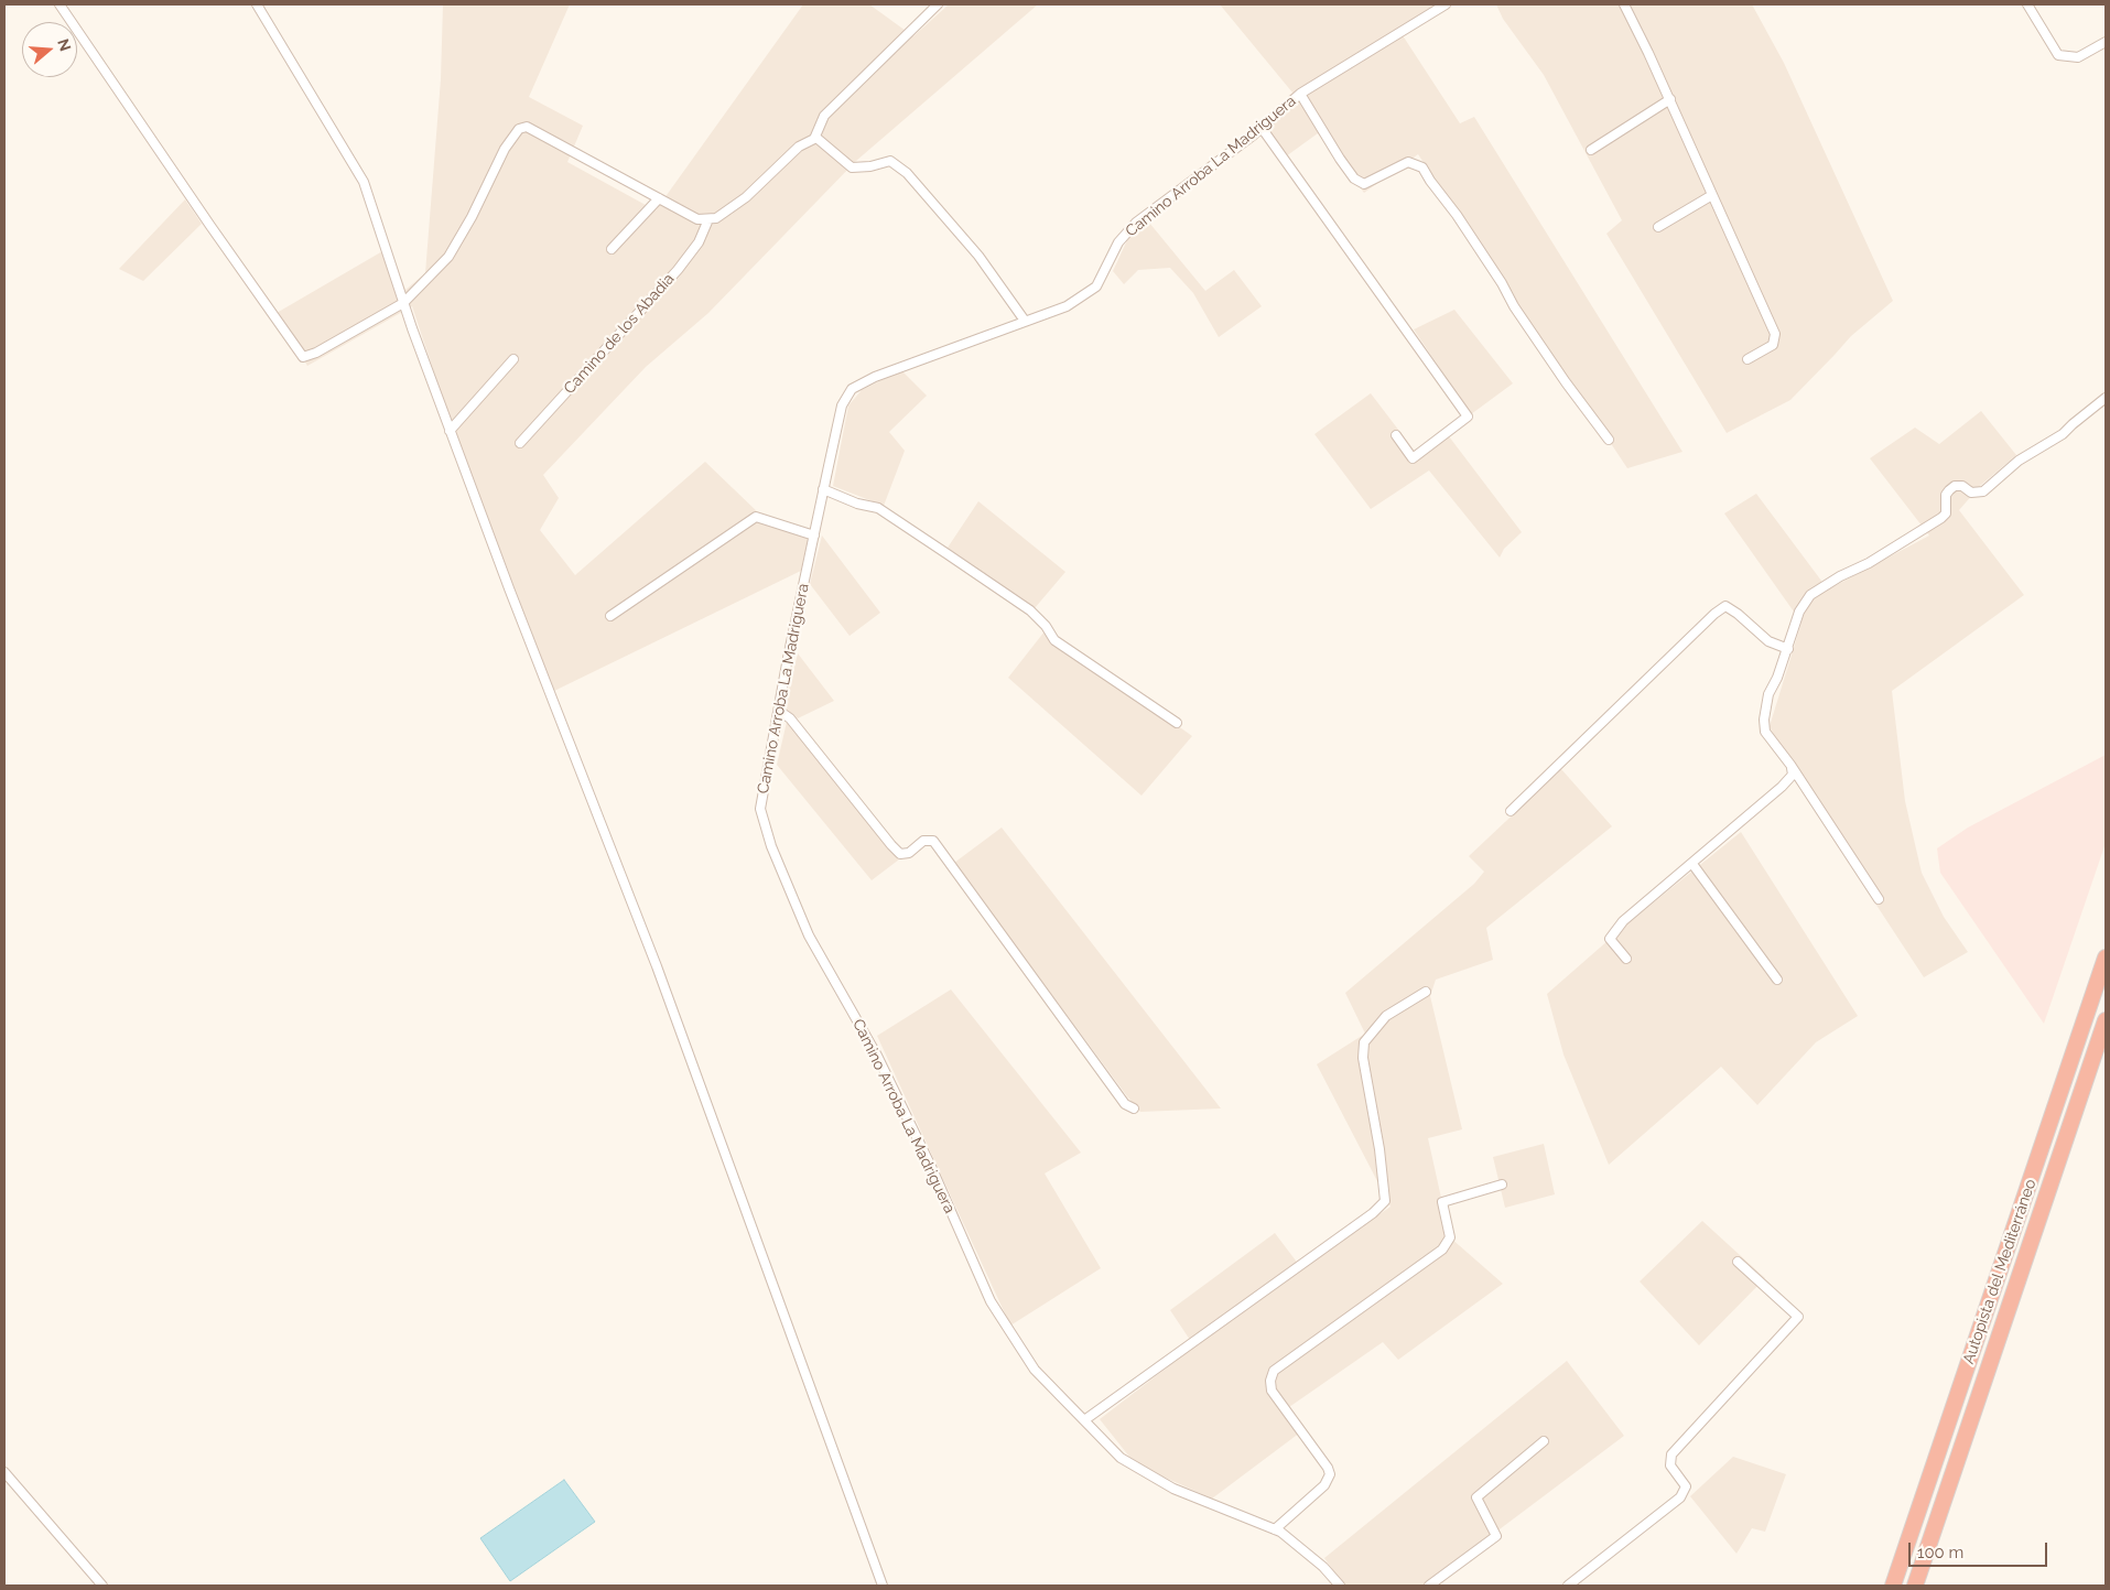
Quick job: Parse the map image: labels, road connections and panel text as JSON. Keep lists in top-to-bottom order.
{
  "streets": {
    "highway": ["Autopista del Mediterráneo"],
    "street": ["Camino Arroba La Madriguera", "Camino de los Abadia"]
  },
  "scale_bar": "100 m",
  "north": "right"
}
